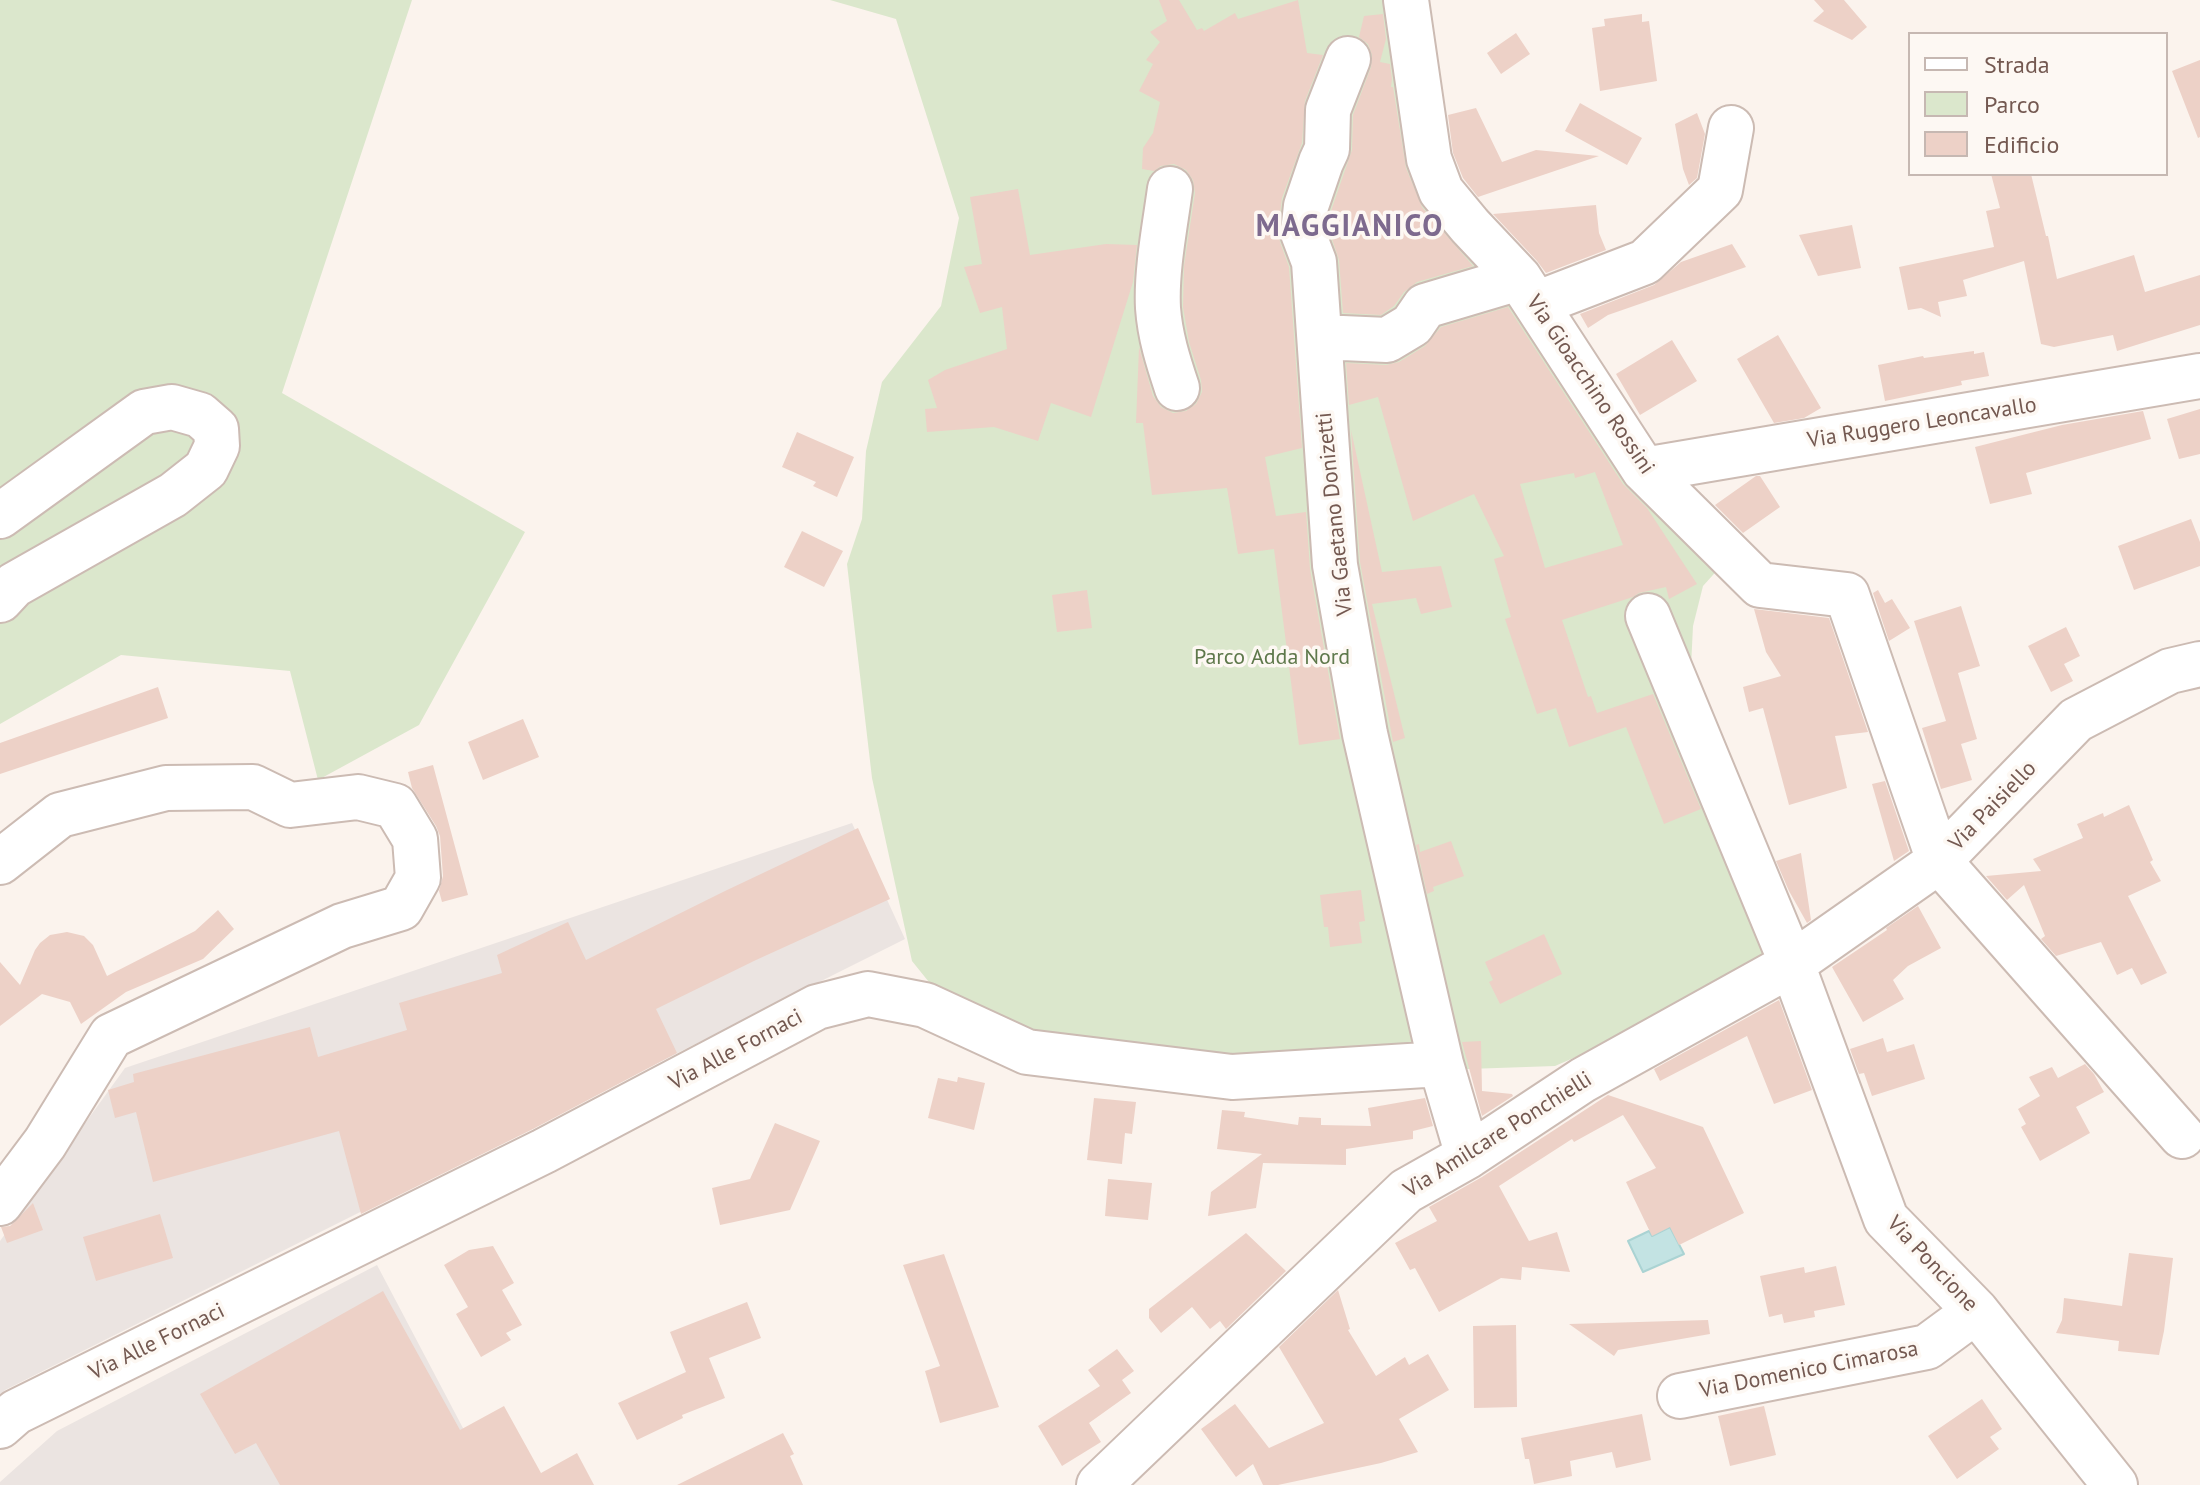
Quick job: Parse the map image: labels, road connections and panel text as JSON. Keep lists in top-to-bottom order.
{
  "streets": {
    "street": [
      "Via Gioacchino Rossini",
      "Via Ruggero Leoncavallo",
      "Via Gaetano Donizetti",
      "Via Paisiello",
      "Via Alle Fornaci",
      "Via Amilcare Ponchielli",
      "Via Poncione",
      "Via Domenico Cimarosa"
    ]
  },
  "crossings": [
    ["Via Gioacchino Rossini", "Via Ruggero Leoncavallo"],
    ["Via Gioacchino Rossini", "Via Paisiello"],
    ["Via Gaetano Donizetti", "Via Alle Fornaci"],
    ["Via Paisiello", "Via Amilcare Ponchielli"],
    ["Via Paisiello", "Via Poncione"],
    ["Via Amilcare Ponchielli", "Via Poncione"],
    ["Via Poncione", "Via Domenico Cimarosa"]
  ],
  "districts": ["MAGGIANICO"],
  "parks": ["Parco Adda Nord"],
  "legend": ["Strada", "Parco", "Edificio"]
}
